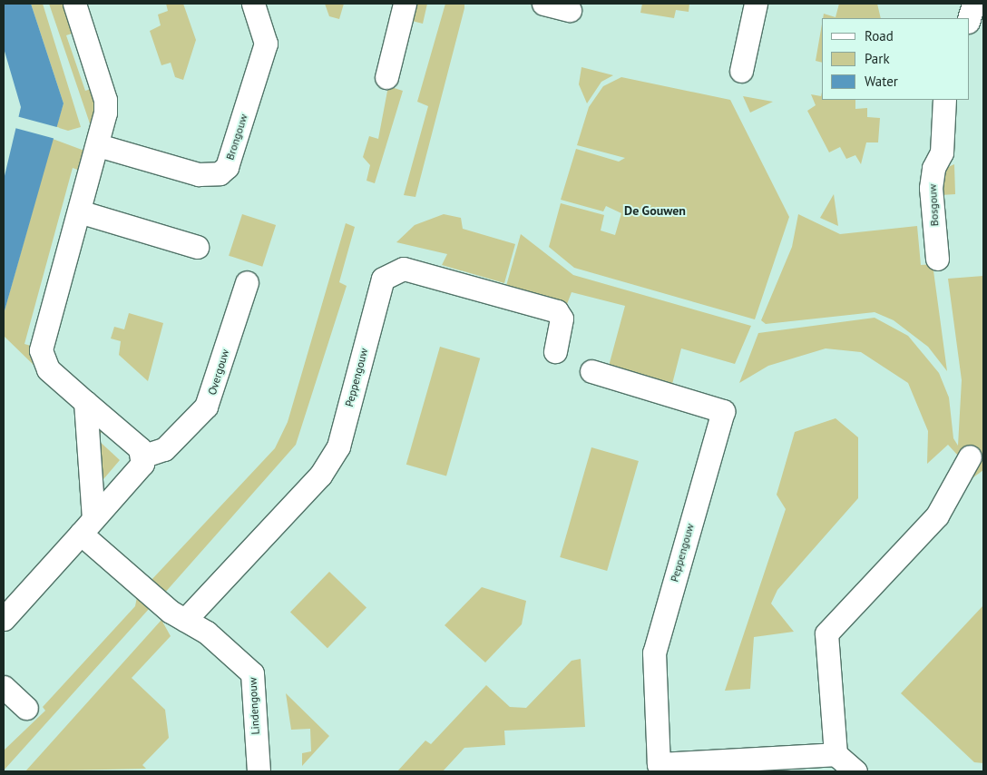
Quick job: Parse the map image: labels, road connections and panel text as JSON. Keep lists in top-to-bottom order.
{
  "streets": {
    "street": [
      "Brongouw",
      "Bosgouw",
      "Overgouw",
      "Peppengouw",
      "Lindengouw"
    ]
  },
  "crossings": [
    ["Peppengouw", "Lindengouw"]
  ],
  "districts": ["De Gouwen"],
  "legend": ["Road", "Park", "Water"]
}
